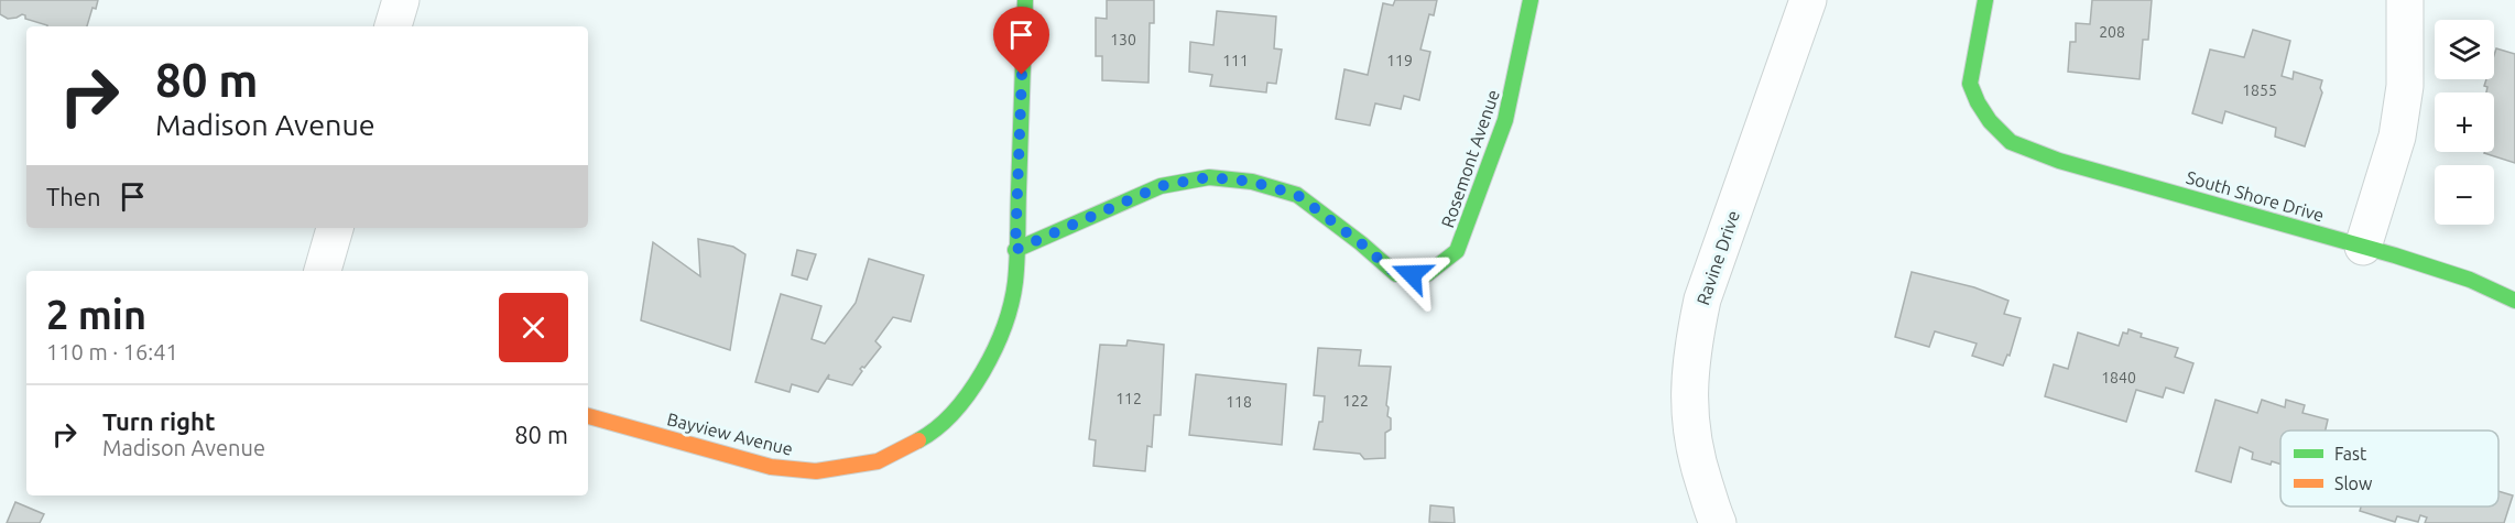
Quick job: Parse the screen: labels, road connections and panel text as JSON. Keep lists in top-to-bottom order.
{
  "streets": {
    "street": [
      "Rosemont Avenue",
      "South Shore Drive",
      "Ravine Drive",
      "Bayview Avenue"
    ]
  },
  "crossings": [
    ["Rosemont Avenue", "Bayview Avenue"]
  ],
  "house_numbers": [
    "208",
    "130",
    "111",
    "119",
    "1855",
    "1840",
    "112",
    "122",
    "118"
  ],
  "legend": ["Fast", "Slow"],
  "page": {
    "map_buttons": ["+", "−"],
    "turn": ["80 m", "Madison Avenue"],
    "then": "Then",
    "heading": ["2 min", "110 m · 16:41"],
    "list": [
      {
        "name": "Turn right",
        "note": "Madison Avenue",
        "value": "80 m"
      }
    ]
  }
}
